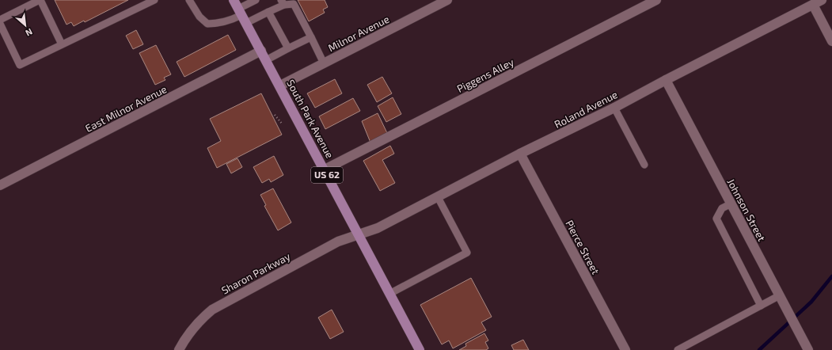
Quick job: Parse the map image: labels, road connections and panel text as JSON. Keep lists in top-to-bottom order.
{
  "streets": {
    "main road": ["South Park Avenue", "US 62"],
    "street": [
      "Milnor Avenue",
      "Piggens Alley",
      "East Milnor Avenue",
      "Roland Avenue",
      "Johnson Street",
      "Pierce Street",
      "Sharon Parkway"
    ]
  },
  "crossings": [
    ["Milnor Avenue", "South Park Avenue"],
    ["Piggens Alley", "South Park Avenue"],
    ["East Milnor Avenue", "South Park Avenue"],
    ["Roland Avenue", "South Park Avenue"],
    ["Roland Avenue", "Johnson Street"],
    ["Roland Avenue", "Pierce Street"],
    ["Roland Avenue", "Sharon Parkway"],
    ["South Park Avenue", "Sharon Parkway"]
  ],
  "north": "bottom right"
}
